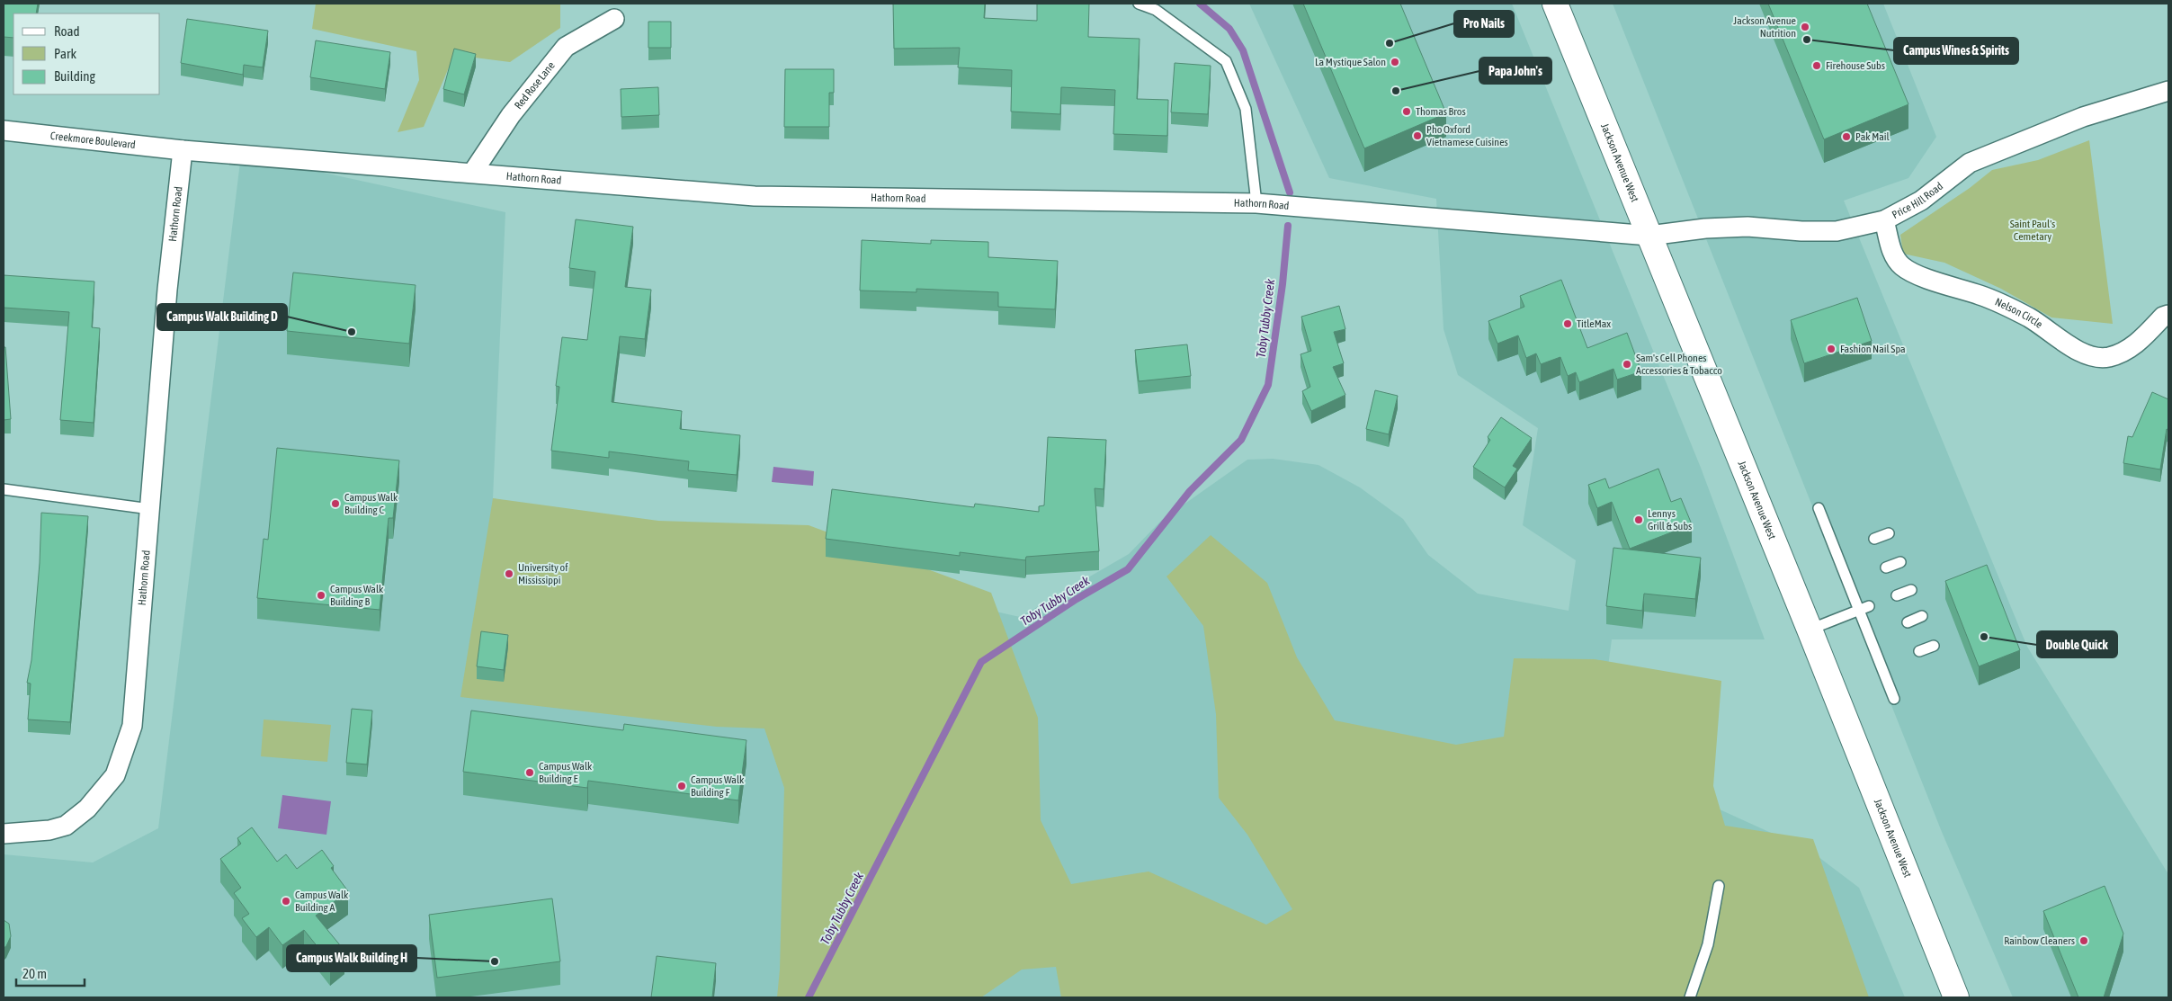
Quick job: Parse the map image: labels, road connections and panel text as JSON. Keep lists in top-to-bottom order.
{
  "streets": {
    "main road": ["Jackson Avenue West"],
    "street": [
      "Red Rose Lane",
      "Creekmore Boulevard",
      "Hathorn Road",
      "Price Hill Road",
      "Nelson Circle"
    ]
  },
  "crossings": [
    ["Red Rose Lane", "Hathorn Road"],
    ["Creekmore Boulevard", "Hathorn Road"],
    ["Jackson Avenue West", "Hathorn Road"],
    ["Jackson Avenue West", "Price Hill Road"],
    ["Hathorn Road", "Price Hill Road"],
    ["Price Hill Road", "Nelson Circle"]
  ],
  "water": ["Toby Tubby Creek"],
  "parks": ["Saint Paul's Cemetary"],
  "places": [
    "Jackson Avenue Nutrition",
    "Campus Wines & Spirits",
    "Pro Nails",
    "La Mystique Salon",
    "Firehouse Subs",
    "Papa John's",
    "Thomas Bros",
    "Pho Oxford Vietnamese Cuisines",
    "Pak Mail",
    "TitleMax",
    "Campus Walk Building D",
    "Fashion Nail Spa",
    "Sam's Cell Phones Accessories & Tobacco",
    "Campus Walk Building C",
    "Lennys Grill & Subs",
    "University of Mississippi",
    "Campus Walk Building B",
    "Double Quick",
    "Campus Walk Building E",
    "Campus Walk Building F",
    "Campus Walk Building A",
    "Rainbow Cleaners",
    "Campus Walk Building H"
  ],
  "legend": ["Road", "Park", "Building"],
  "scale_bar": "20 m"
}
